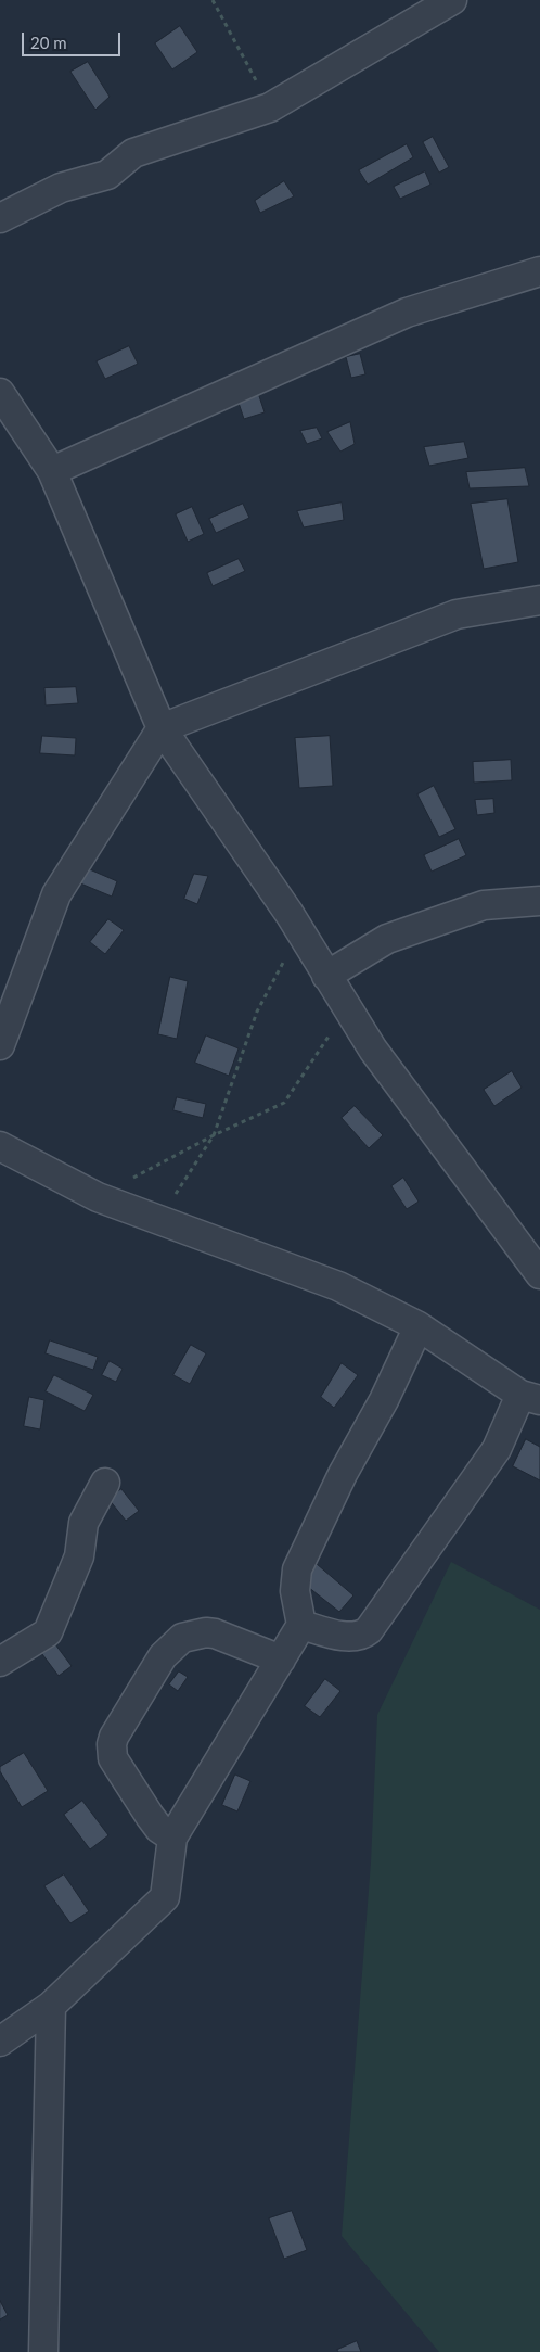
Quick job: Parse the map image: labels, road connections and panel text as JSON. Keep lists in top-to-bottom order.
{
  "scale_bar": "20 m"
}
